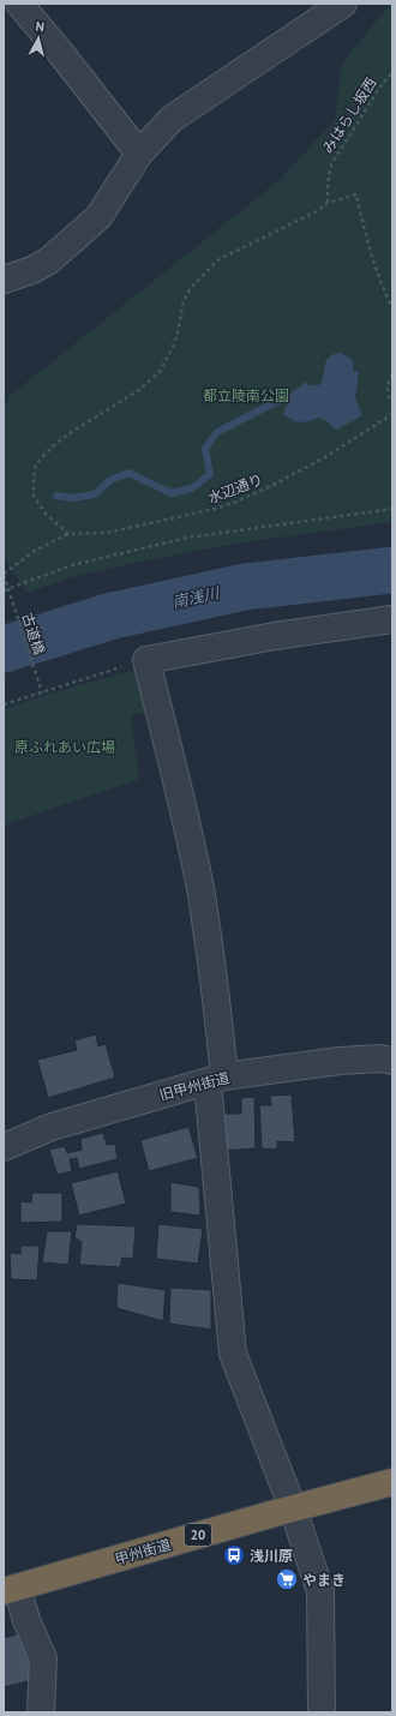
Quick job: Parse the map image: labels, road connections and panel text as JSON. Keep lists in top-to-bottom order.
{
  "streets": {
    "highway": ["20", "甲州街道"],
    "street": ["旧甲州街道"],
    "path": ["みはらし坂西", "水辺通り", "古道橋"]
  },
  "water": ["南浅川"],
  "parks": ["都立陵南公園", "原ふれあい広場"],
  "places": {
    "bus stop": ["浅川原"],
    "supermarket": ["やまき"]
  },
  "north": "top"
}
